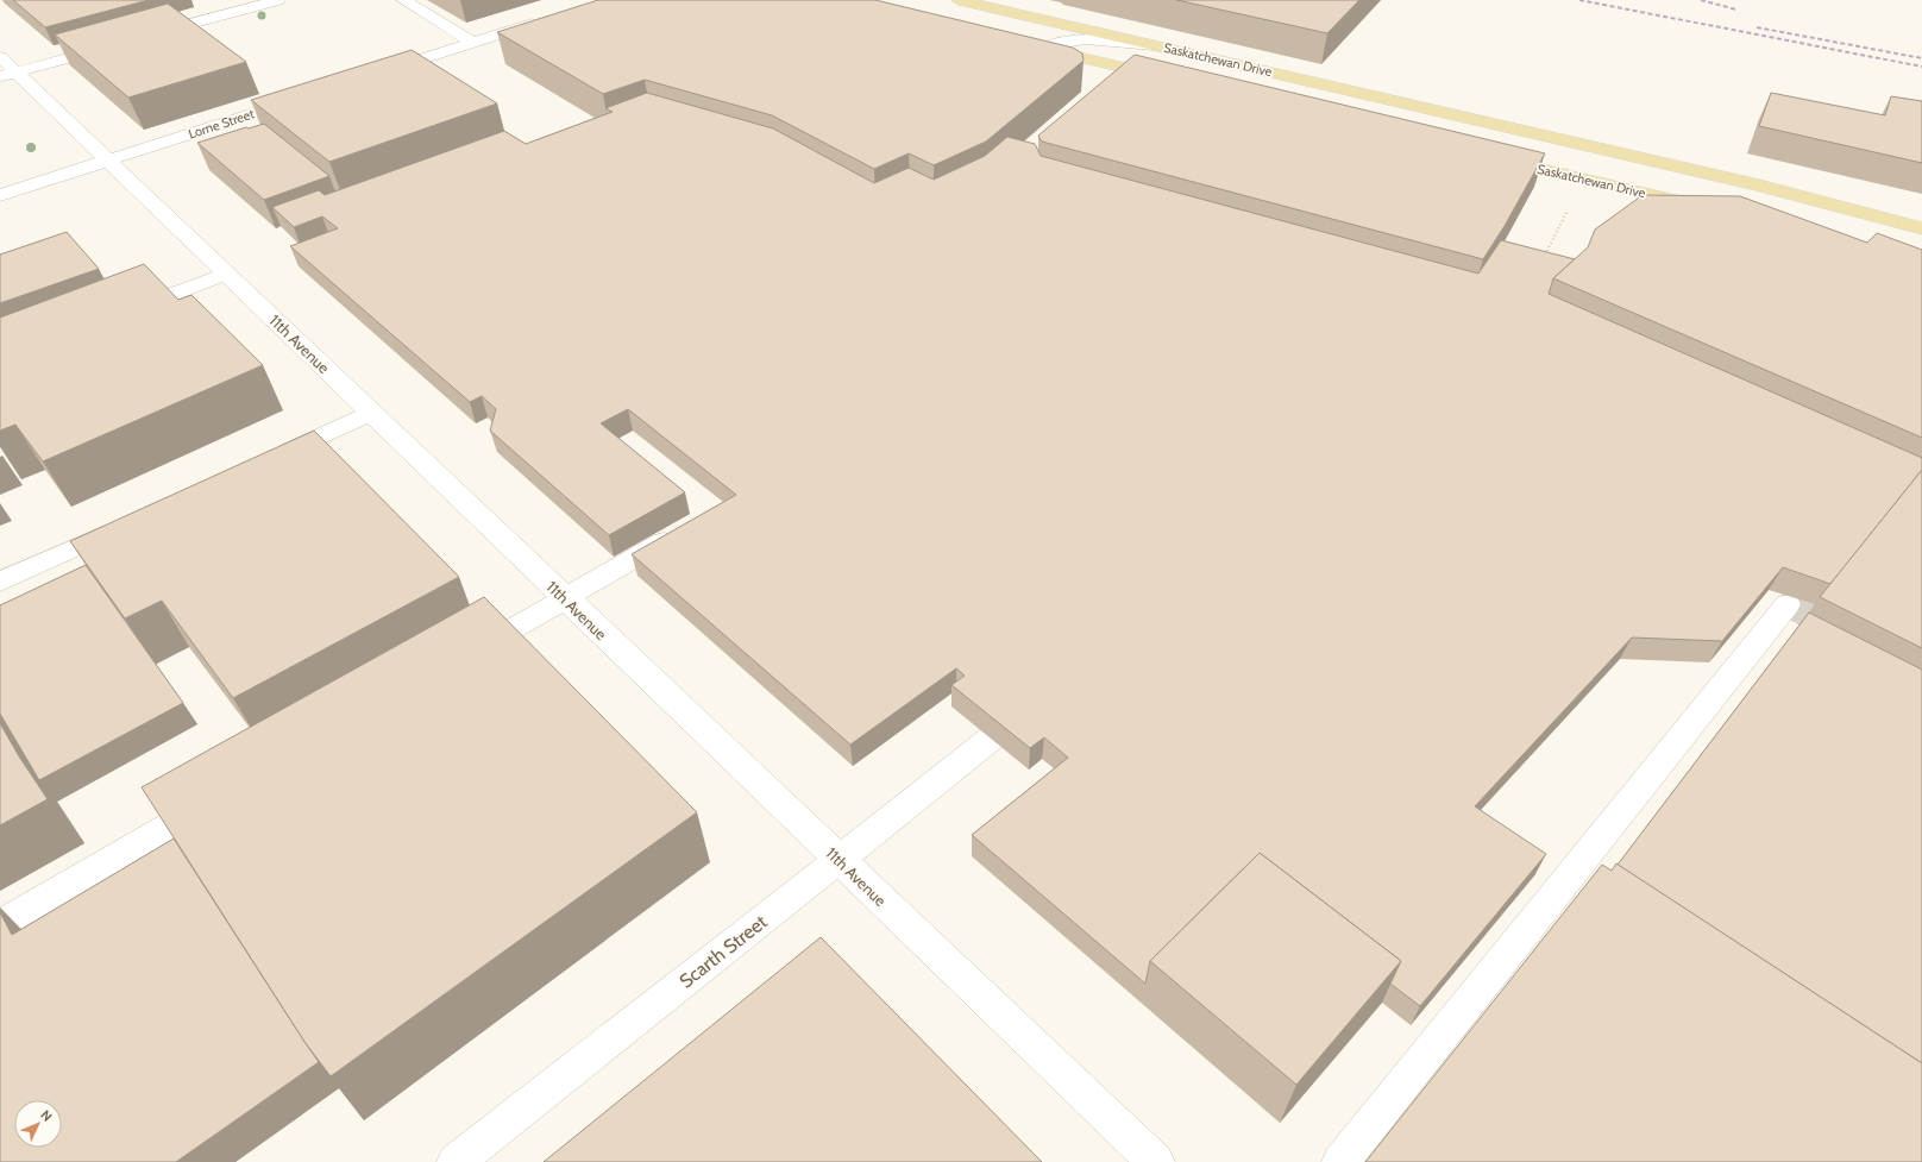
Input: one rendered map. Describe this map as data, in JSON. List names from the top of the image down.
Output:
{
  "streets": {
    "main road": ["Saskatchewan Drive"],
    "street": ["Lorne Street", "11th Avenue", "Scarth Street"]
  },
  "crossings": [
    ["Lorne Street", "11th Avenue"],
    ["11th Avenue", "Scarth Street"]
  ],
  "north": "top right"
}
